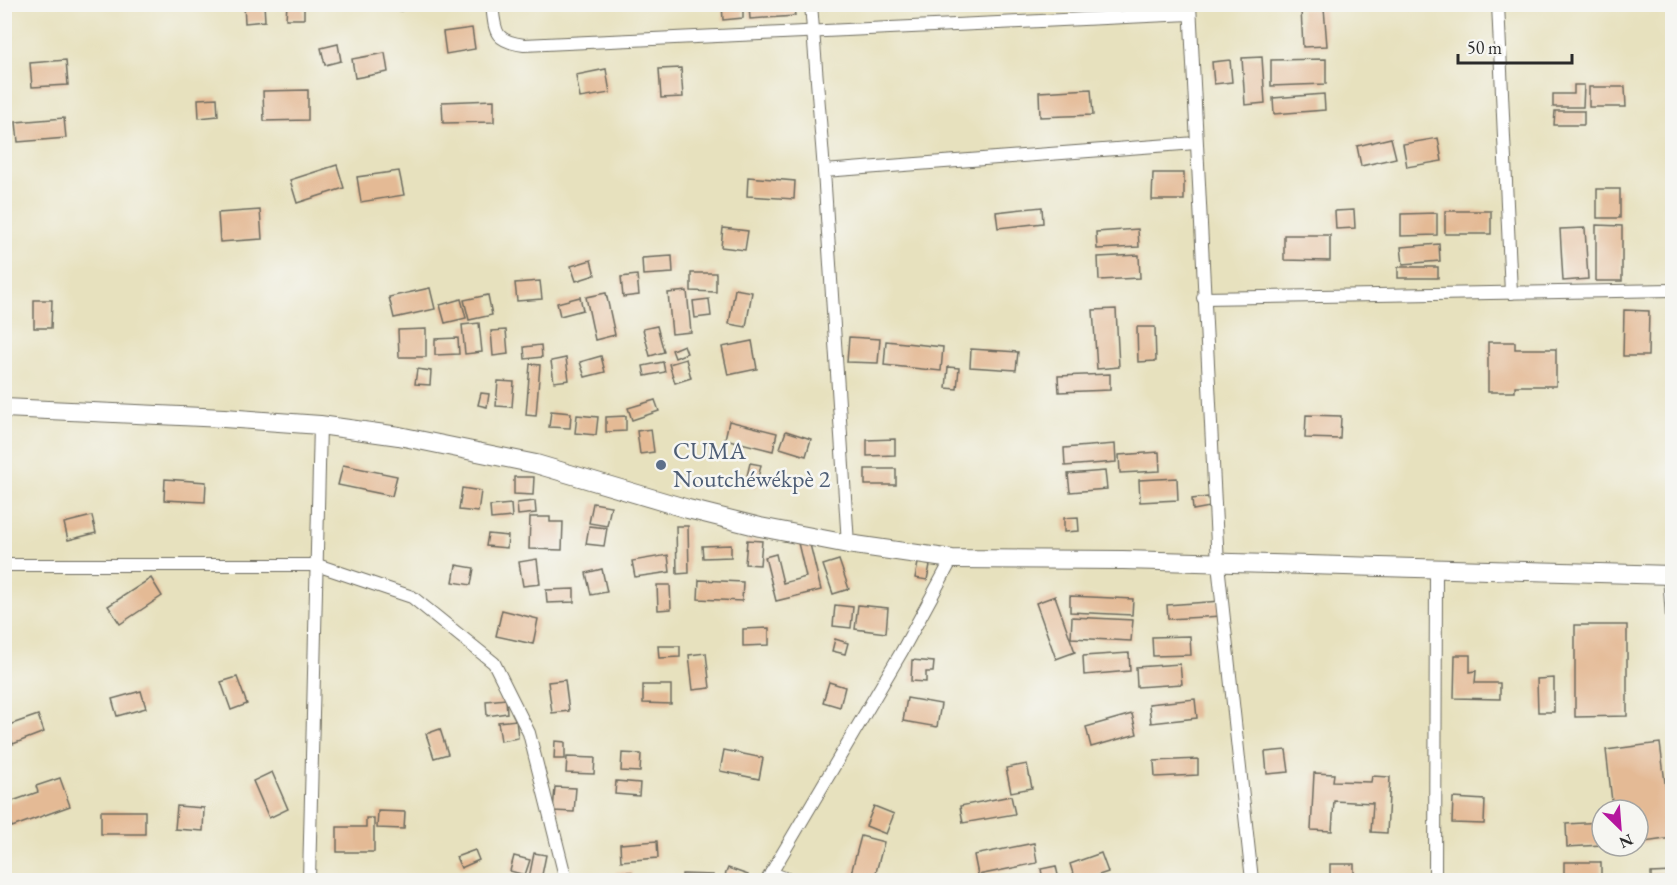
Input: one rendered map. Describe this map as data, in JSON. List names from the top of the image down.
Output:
{
  "places": ["CUMA Noutchéwékpè 2"],
  "scale_bar": "50 m",
  "north": "bottom right"
}
